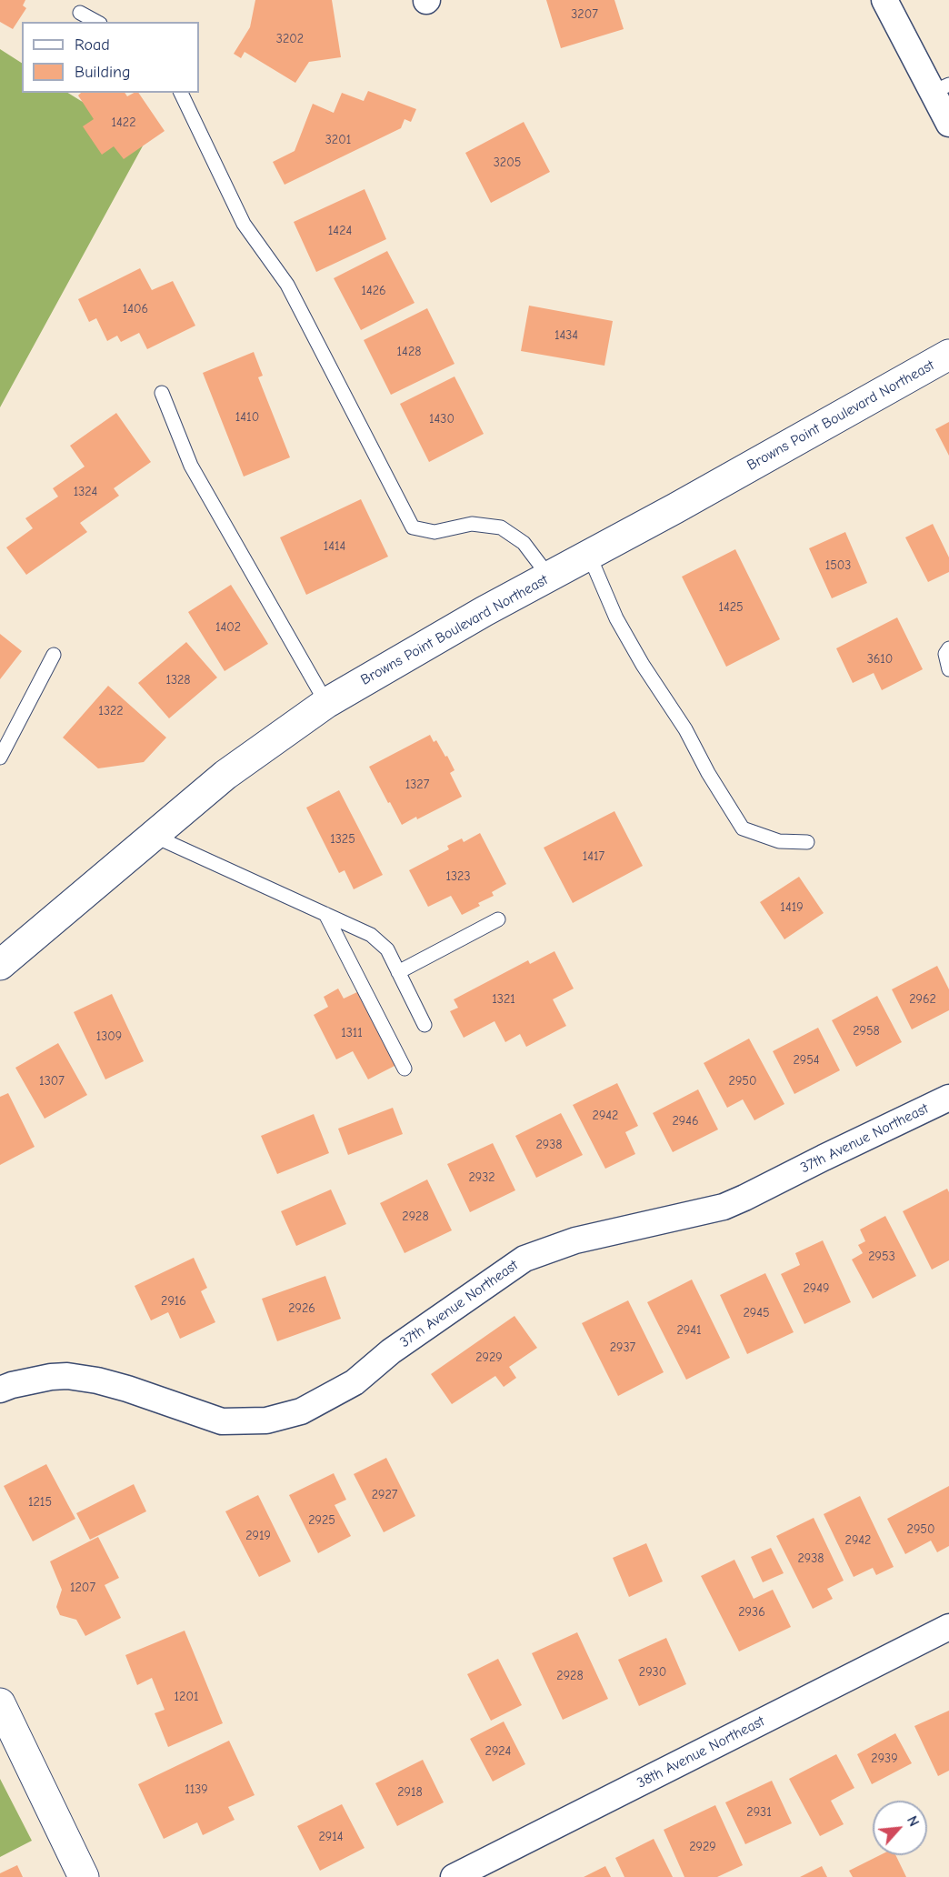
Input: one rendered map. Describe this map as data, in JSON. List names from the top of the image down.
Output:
{
  "streets": {
    "street": ["Browns Point Boulevard Northeast", "37th Avenue Northeast", "38th Avenue Northeast"]
  },
  "house_numbers": [
    "3207",
    "3202",
    "1422",
    "3201",
    "3205",
    "1424",
    "1426",
    "1406",
    "1434",
    "1428",
    "1410",
    "1430",
    "1324",
    "1414",
    "1503",
    "1425",
    "1402",
    "3610",
    "1328",
    "1322",
    "1327",
    "1325",
    "1417",
    "1323",
    "1419",
    "1321",
    "2962",
    "2958",
    "1311",
    "1309",
    "2954",
    "1307",
    "2950",
    "2942",
    "2946",
    "2938",
    "2932",
    "2928",
    "2953",
    "2949",
    "2916",
    "2926",
    "2945",
    "2941",
    "2937",
    "2929",
    "2927",
    "1215",
    "2925",
    "2950",
    "2919",
    "2942",
    "2938",
    "1207",
    "2936",
    "2930",
    "2928",
    "1201",
    "2924",
    "2939",
    "1139",
    "2918",
    "2931",
    "2914",
    "2929"
  ],
  "legend": ["Road", "Building"],
  "north": "top right"
}
